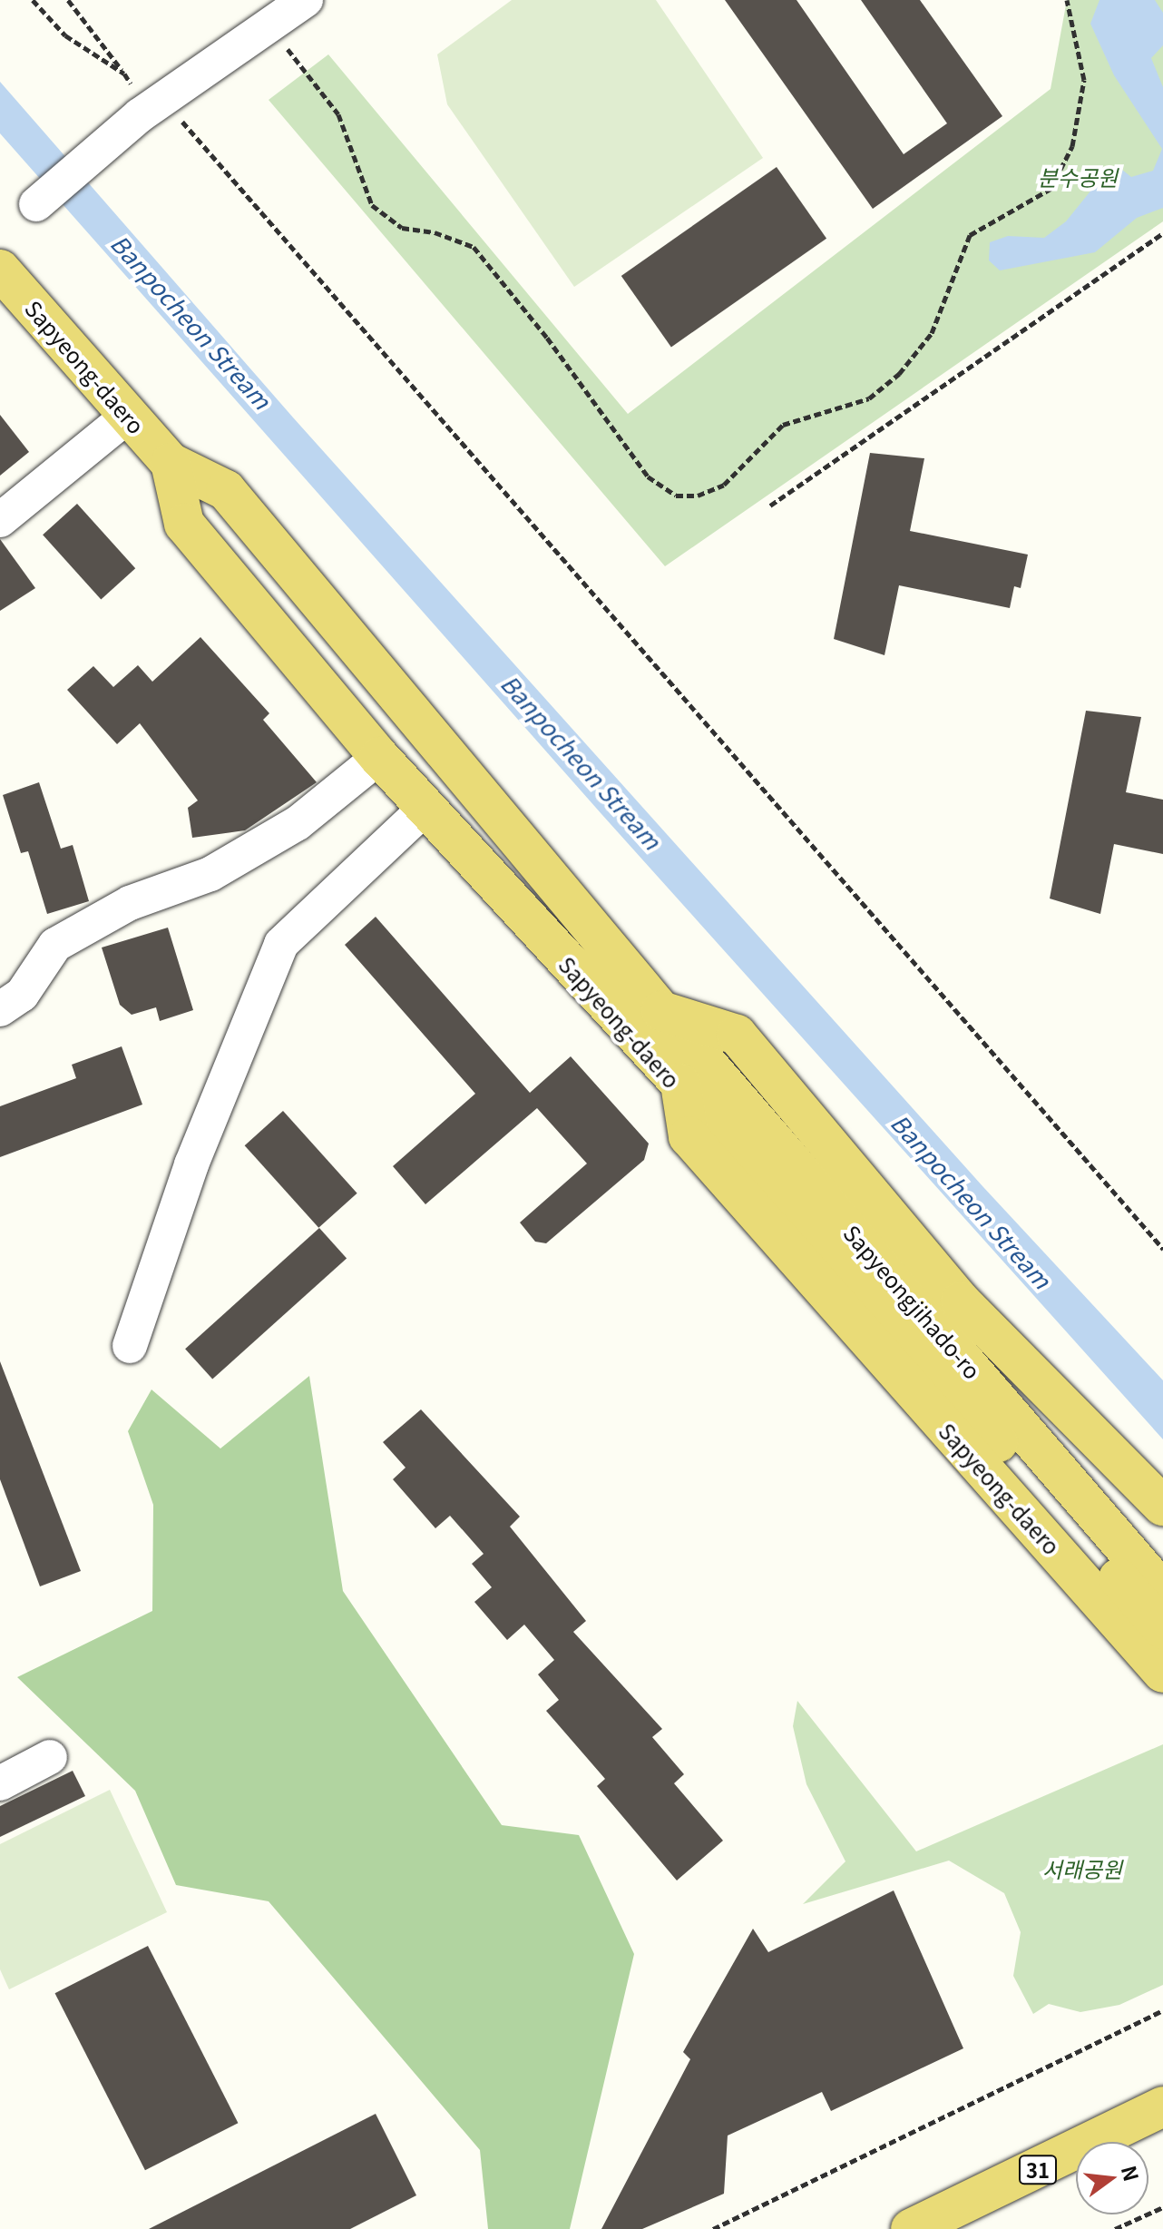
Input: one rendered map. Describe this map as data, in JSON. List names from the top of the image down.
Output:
{
  "streets": {
    "main road": ["Sapyeong-daero", "Sapyeongjihado-ro", "31"]
  },
  "crossings": [
    ["Sapyeong-daero", "Sapyeongjihado-ro"]
  ],
  "water": ["Banpocheon Stream"],
  "parks": ["분수공원", "서래공원"],
  "north": "right"
}
